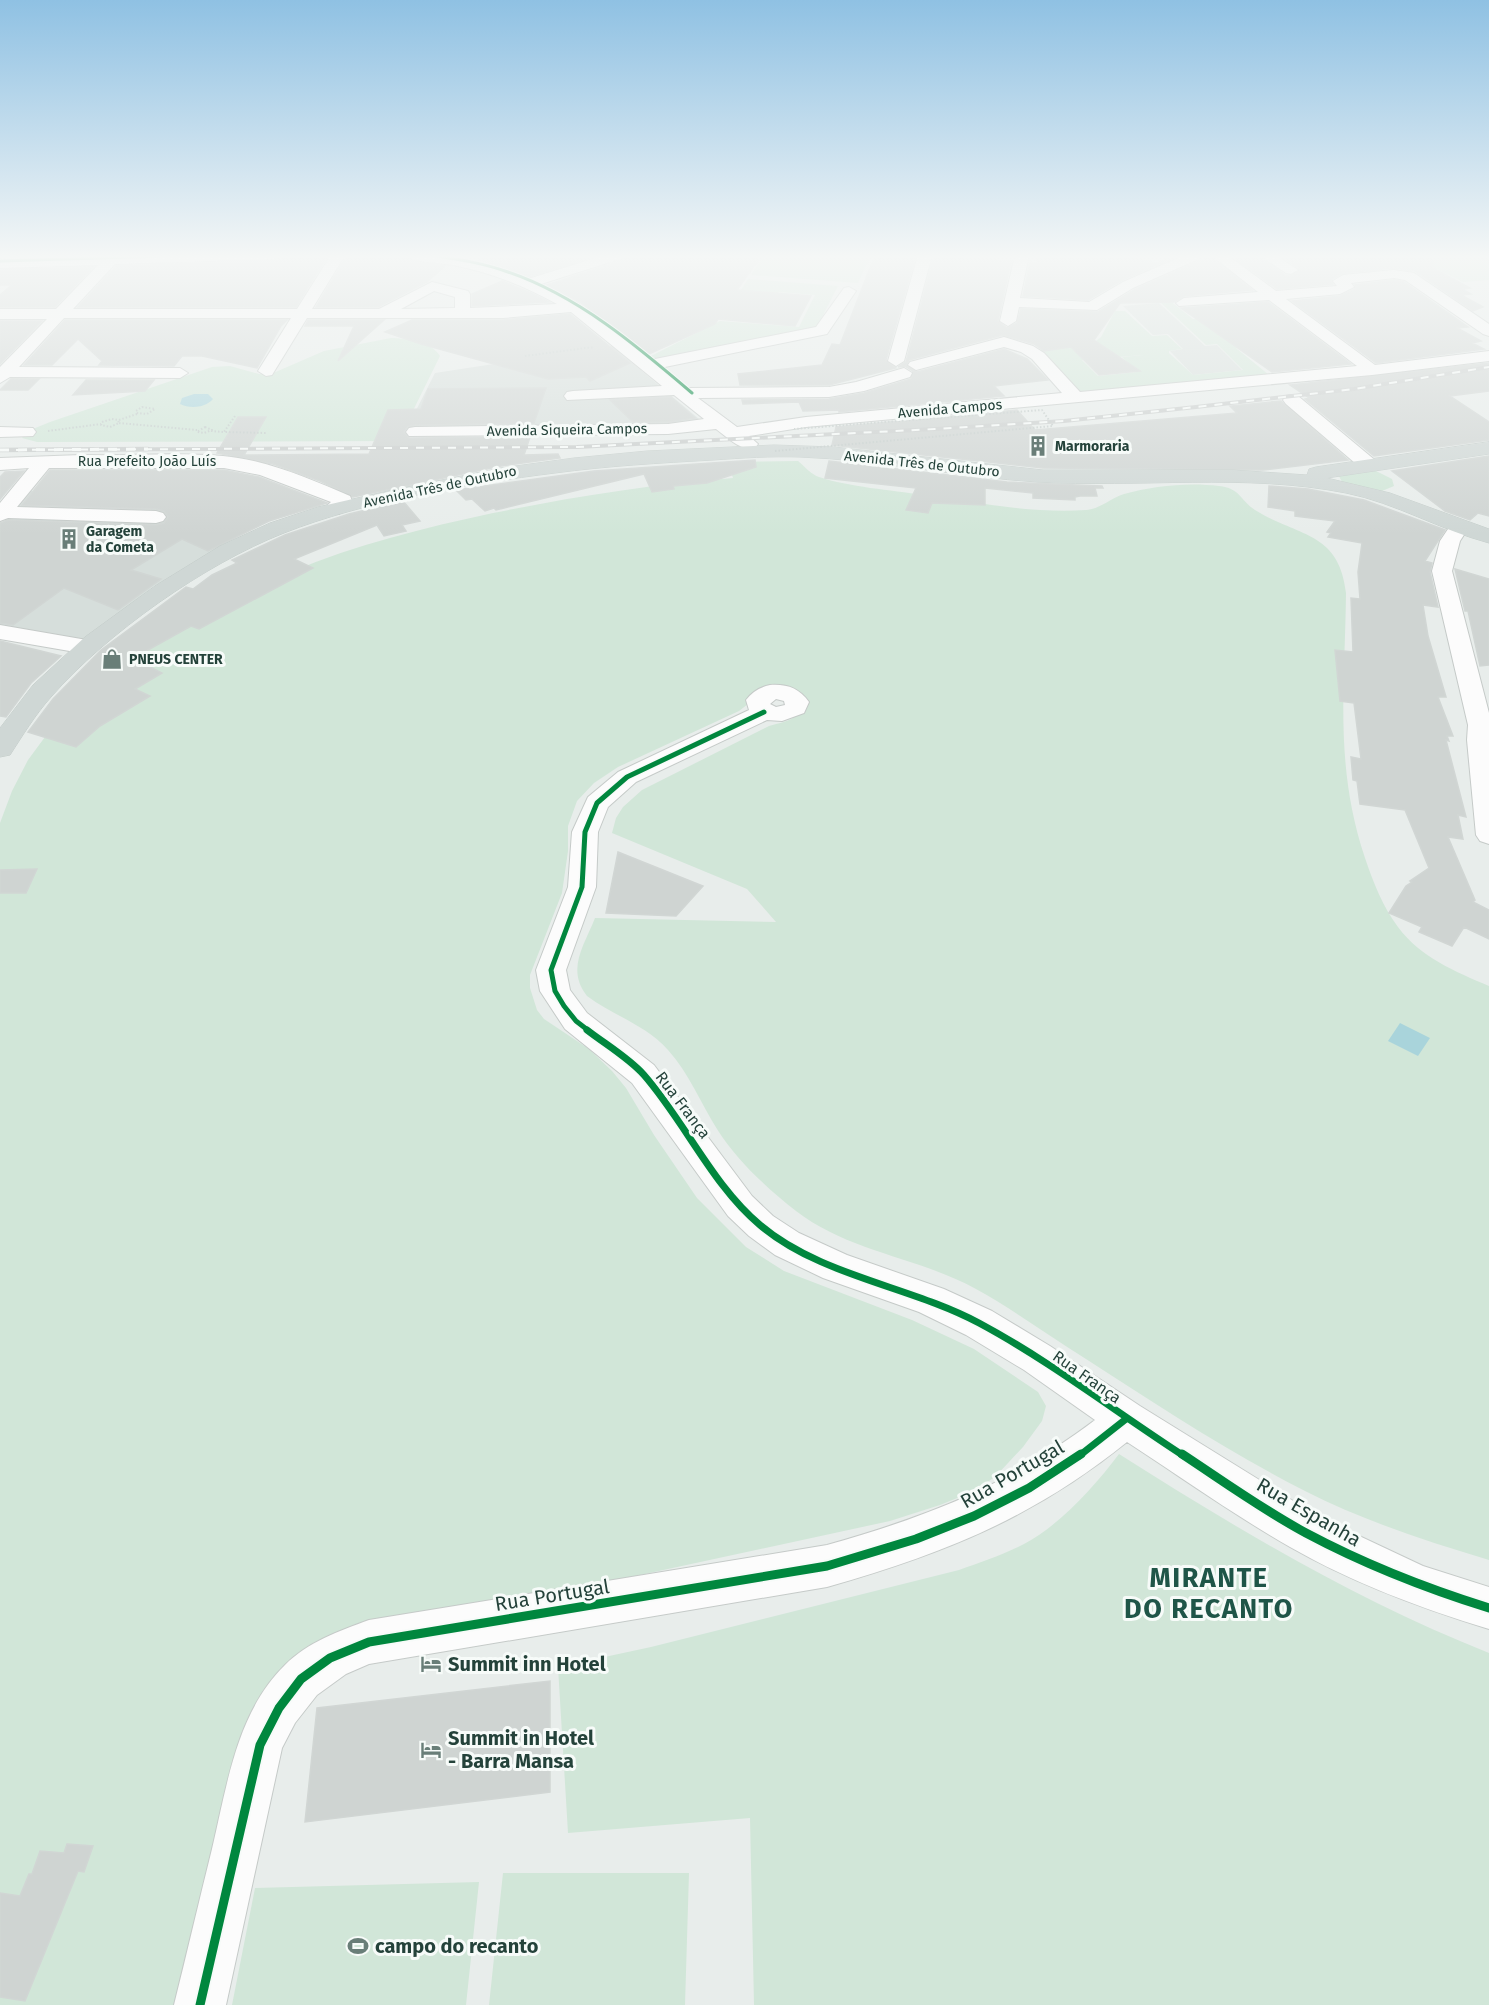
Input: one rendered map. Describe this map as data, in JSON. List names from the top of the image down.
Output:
{
  "streets": {
    "main road": ["Avenida Três de Outubro"],
    "street": [
      "Avenida Campos",
      "Avenida Siqueira Campos",
      "Rua Prefeito João Luís",
      "Rua França",
      "Rua Portugal",
      "Rua Espanha"
    ]
  },
  "crossings": [
    ["Avenida Campos", "Avenida Siqueira Campos"],
    ["Rua Prefeito João Luís", "Avenida Três de Outubro"],
    ["Rua França", "Rua Portugal"],
    ["Rua França", "Rua Espanha"],
    ["Rua Portugal", "Rua Espanha"]
  ],
  "districts": ["MIRANTE DO RECANTO"],
  "places": {
    "building": ["Marmoraria", "Garagem da Cometa"],
    "shop": ["PNEUS CENTER"],
    "hotel": ["Summit inn Hotel", "Summit in Hotel - Barra Mansa"],
    "sports": ["campo do recanto"]
  }
}
